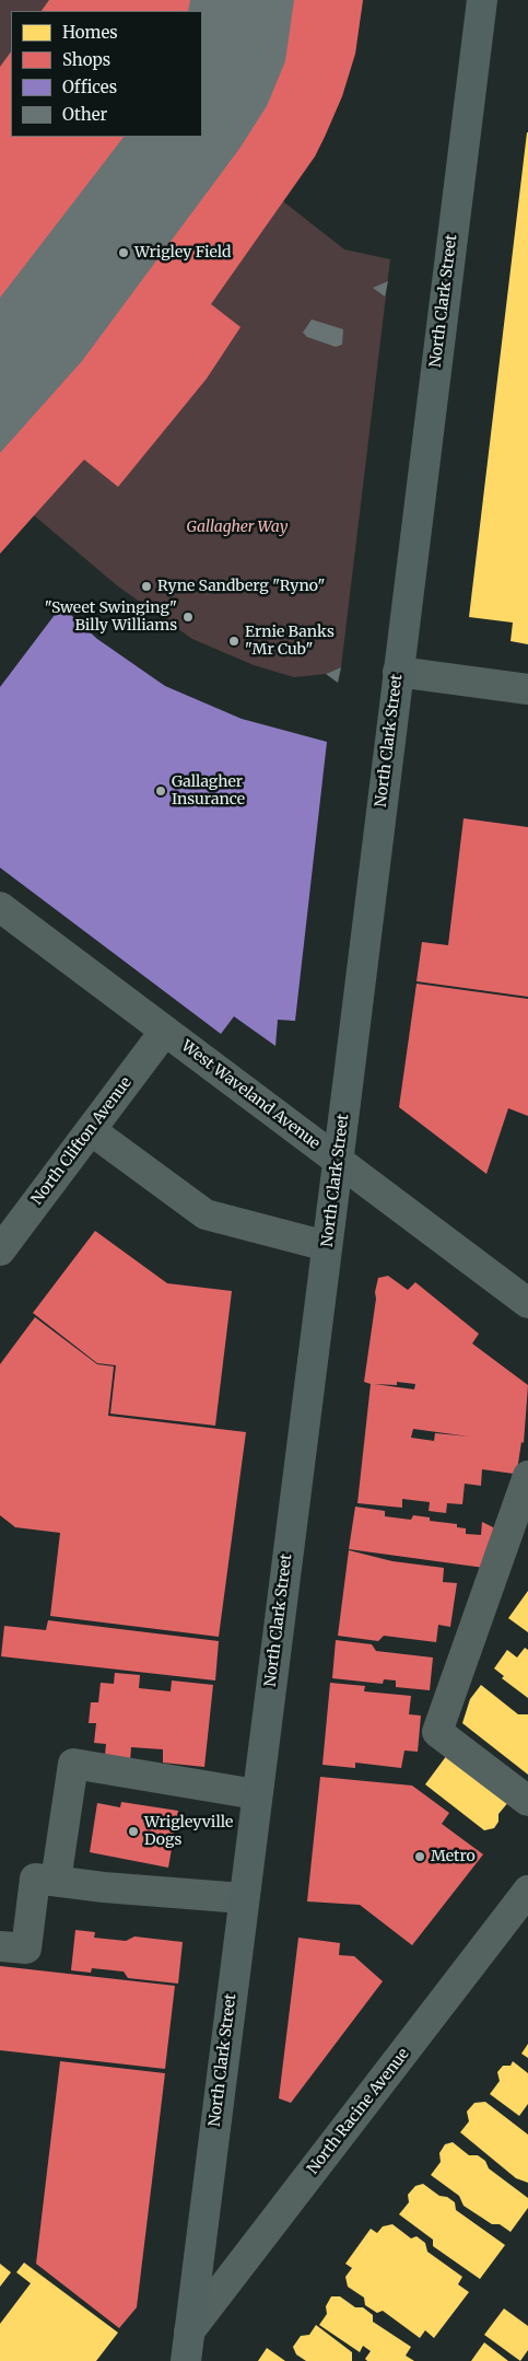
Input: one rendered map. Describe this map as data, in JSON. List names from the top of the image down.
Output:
{
  "streets": {
    "main road": ["North Clark Street"],
    "street": ["West Waveland Avenue", "North Clifton Avenue", "North Racine Avenue"]
  },
  "crossings": [
    ["North Clark Street", "West Waveland Avenue"],
    ["North Clark Street", "North Racine Avenue"],
    ["West Waveland Avenue", "North Clifton Avenue"]
  ],
  "parks": ["Gallagher Way"],
  "places": [
    "Wrigley Field",
    "Ryne Sandberg \"Ryno\"",
    "\"Sweet Swinging\" Billy Williams",
    "Ernie Banks \"Mr Cub\"",
    "Gallagher Insurance",
    "Wrigleyville Dogs",
    "Metro"
  ],
  "legend": [
    "Homes",
    "Shops",
    "Offices",
    "Other"
  ]
}
